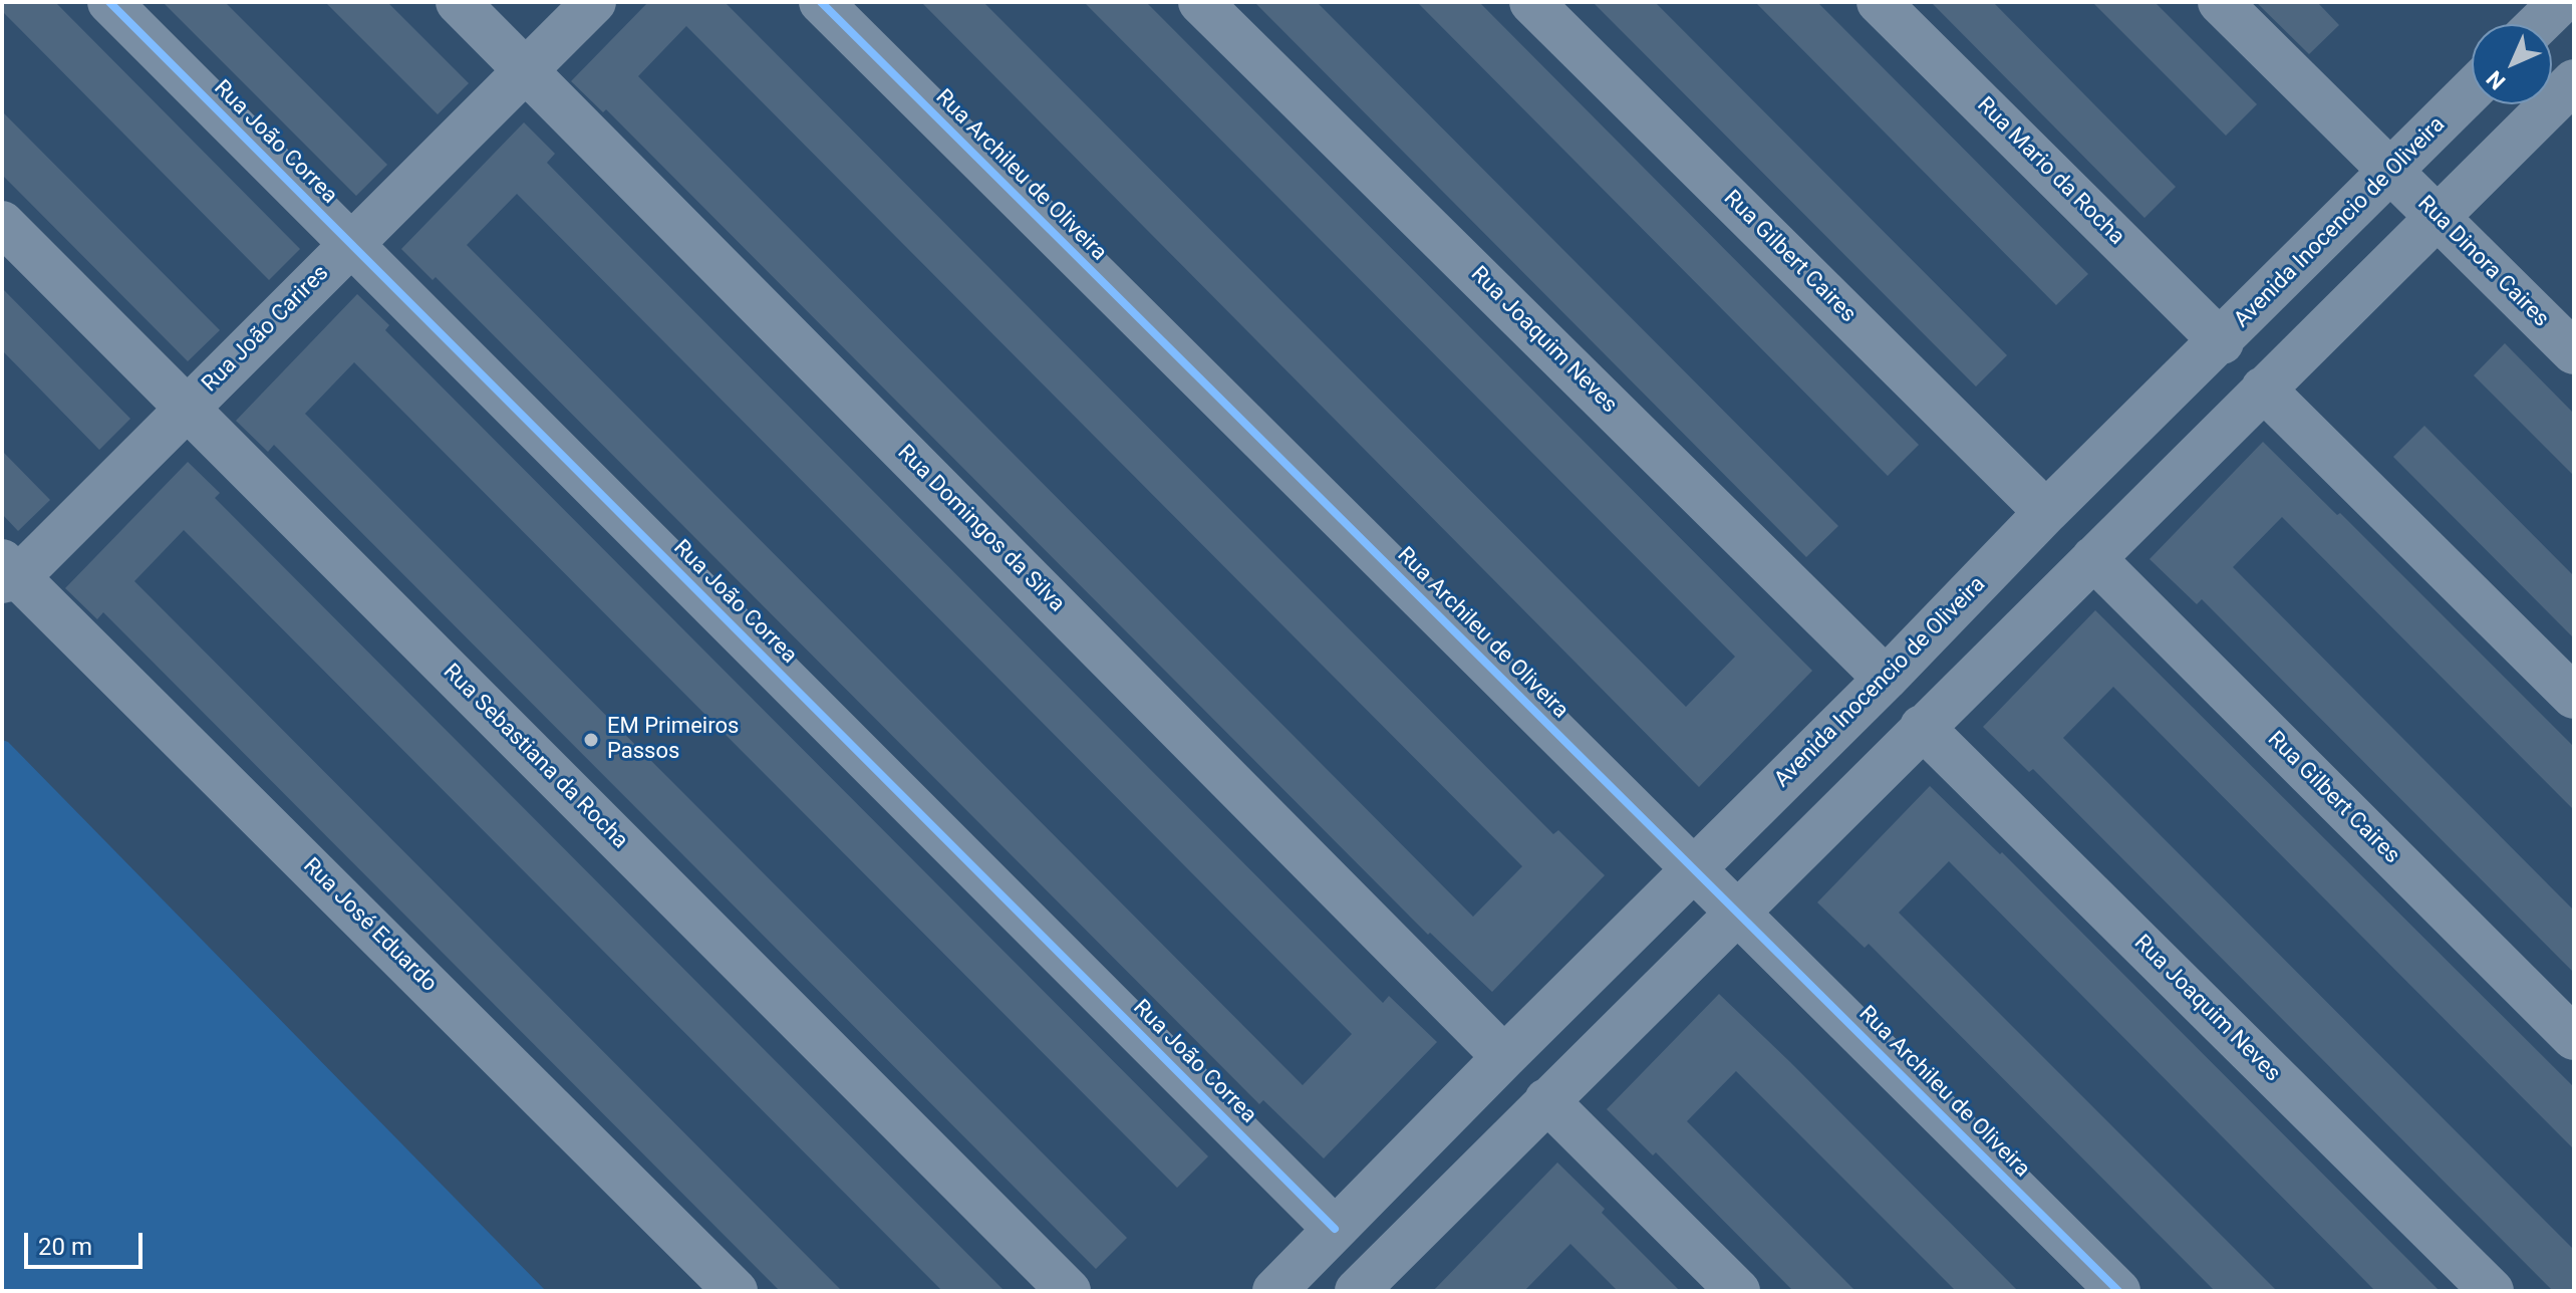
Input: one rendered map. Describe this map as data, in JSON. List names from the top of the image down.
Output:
{
  "streets": {
    "street": [
      "Rua João Correa",
      "Rua Mario da Rocha",
      "Rua Archileu de Oliveira",
      "Avenida Inocencio de Oliveira",
      "Rua Gilbert Caires",
      "Rua Dinora Caires",
      "Rua João Carires",
      "Rua Joaquim Neves",
      "Rua Domingos da Silva",
      "Rua Sebastiana da Rocha",
      "Rua José Eduardo"
    ]
  },
  "crossings": [
    ["Rua João Correa", "Avenida Inocencio de Oliveira"],
    ["Rua João Correa", "Rua João Carires"],
    ["Rua Mario da Rocha", "Avenida Inocencio de Oliveira"],
    ["Rua Archileu de Oliveira", "Avenida Inocencio de Oliveira"],
    ["Avenida Inocencio de Oliveira", "Rua Gilbert Caires"],
    ["Avenida Inocencio de Oliveira", "Rua Dinora Caires"],
    ["Avenida Inocencio de Oliveira", "Rua Joaquim Neves"],
    ["Avenida Inocencio de Oliveira", "Rua Domingos da Silva"],
    ["Rua João Carires", "Rua Domingos da Silva"],
    ["Rua João Carires", "Rua Sebastiana da Rocha"],
    ["Rua João Carires", "Rua José Eduardo"]
  ],
  "places": ["EM Primeiros Passos"],
  "scale_bar": "20 m",
  "north": "bottom left"
}
